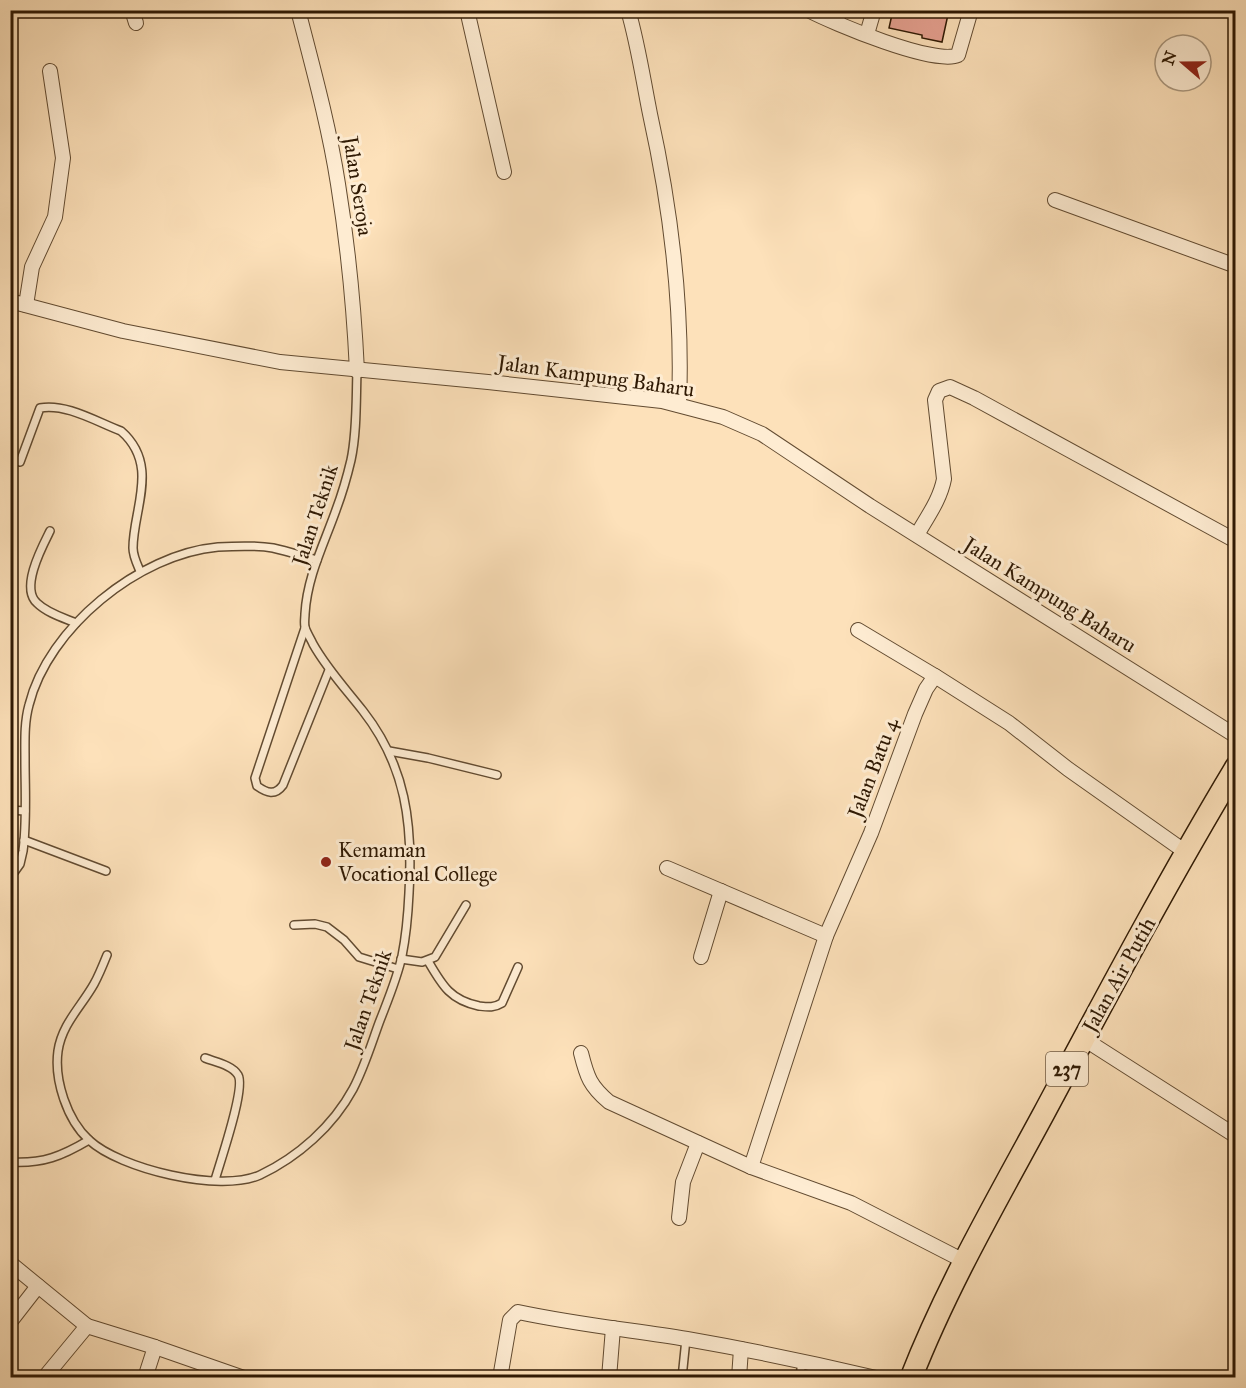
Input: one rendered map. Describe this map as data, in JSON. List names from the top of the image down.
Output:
{
  "streets": {
    "main road": ["Jalan Air Putih", "237"],
    "street": ["Jalan Seroja", "Jalan Kampung Baharu", "Jalan Batu 4"],
    "lane": ["Jalan Teknik"]
  },
  "crossings": [
    ["Jalan Seroja", "Jalan Kampung Baharu"],
    ["Jalan Seroja", "Jalan Teknik"],
    ["Jalan Kampung Baharu", "Jalan Teknik"]
  ],
  "places": ["Kemaman Vocational College"],
  "north": "left"
}
